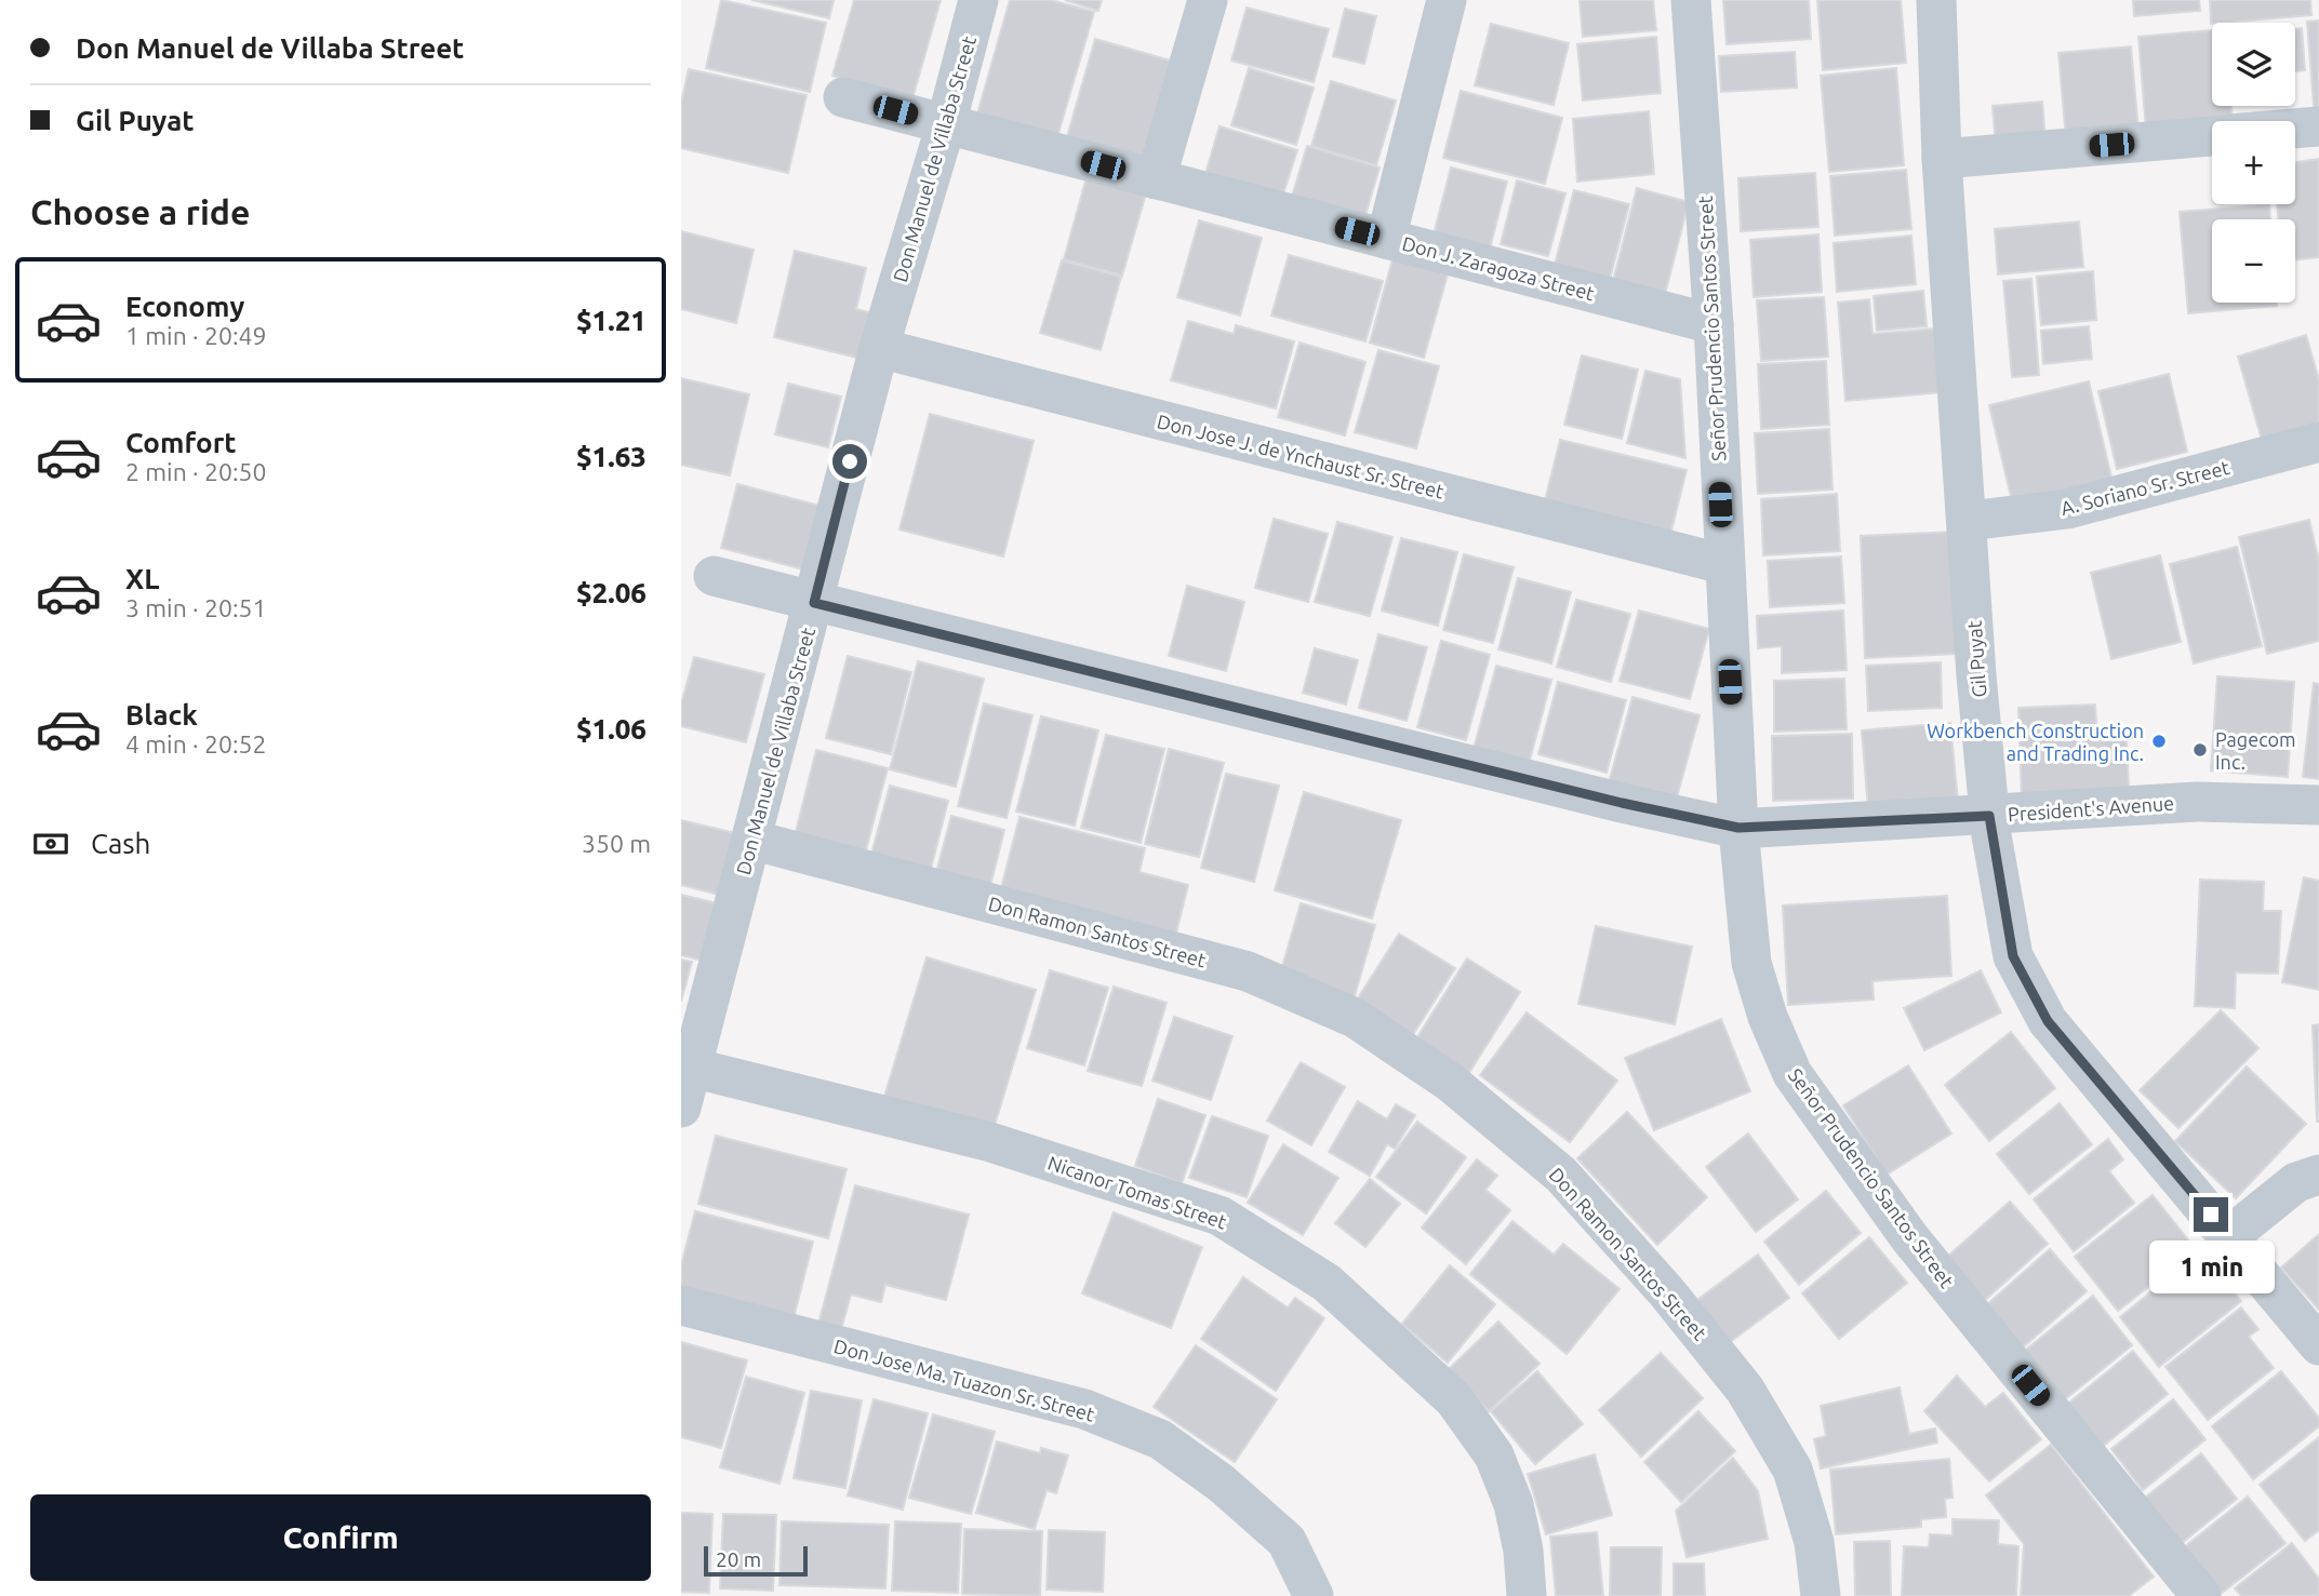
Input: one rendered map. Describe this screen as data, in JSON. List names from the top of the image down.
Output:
{
  "streets": {
    "street": [
      "Don Manuel de Villaba Street",
      "Don J. Zaragoza Street",
      "Señor Prudencio Santos Street",
      "Don Jose J. de Ynchaust Sr. Street",
      "A. Soriano Sr. Street",
      "Gil Puyat",
      "President's Avenue",
      "Don Ramon Santos Street",
      "Nicanor Tomas Street",
      "Don Jose Ma. Tuazon Sr. Street"
    ]
  },
  "crossings": [
    ["Don Manuel de Villaba Street", "Don J. Zaragoza Street"],
    ["Don Manuel de Villaba Street", "Don Jose J. de Ynchaust Sr. Street"],
    ["Don Manuel de Villaba Street", "President's Avenue"],
    ["Don Manuel de Villaba Street", "Don Ramon Santos Street"],
    ["Don Manuel de Villaba Street", "Nicanor Tomas Street"],
    ["Don J. Zaragoza Street", "Señor Prudencio Santos Street"],
    ["Señor Prudencio Santos Street", "Don Jose J. de Ynchaust Sr. Street"],
    ["Señor Prudencio Santos Street", "President's Avenue"],
    ["A. Soriano Sr. Street", "Gil Puyat"],
    ["Gil Puyat", "President's Avenue"]
  ],
  "places": ["Workbench Construction and Trading Inc.", "Pagecom Inc."],
  "scale_bar": "20 m",
  "page": {
    "banner": ["Don Manuel de Villaba Street", "Gil Puyat"],
    "map_buttons": ["+", "−"],
    "heading": "Choose a ride",
    "list": [
      {
        "name": "Economy",
        "note": "1 min · 20:49",
        "value": "$1.21"
      },
      {
        "name": "Comfort",
        "note": "2 min · 20:50",
        "value": "$1.63"
      },
      {
        "name": "XL",
        "note": "3 min · 20:51",
        "value": "$2.06"
      },
      {
        "name": "Black",
        "note": "4 min · 20:52",
        "value": "$1.06"
      }
    ],
    "pay": ["Cash", "350 m"],
    "bubble": "1 min",
    "buttons": "Confirm",
    "scale": "20 m"
  }
}
